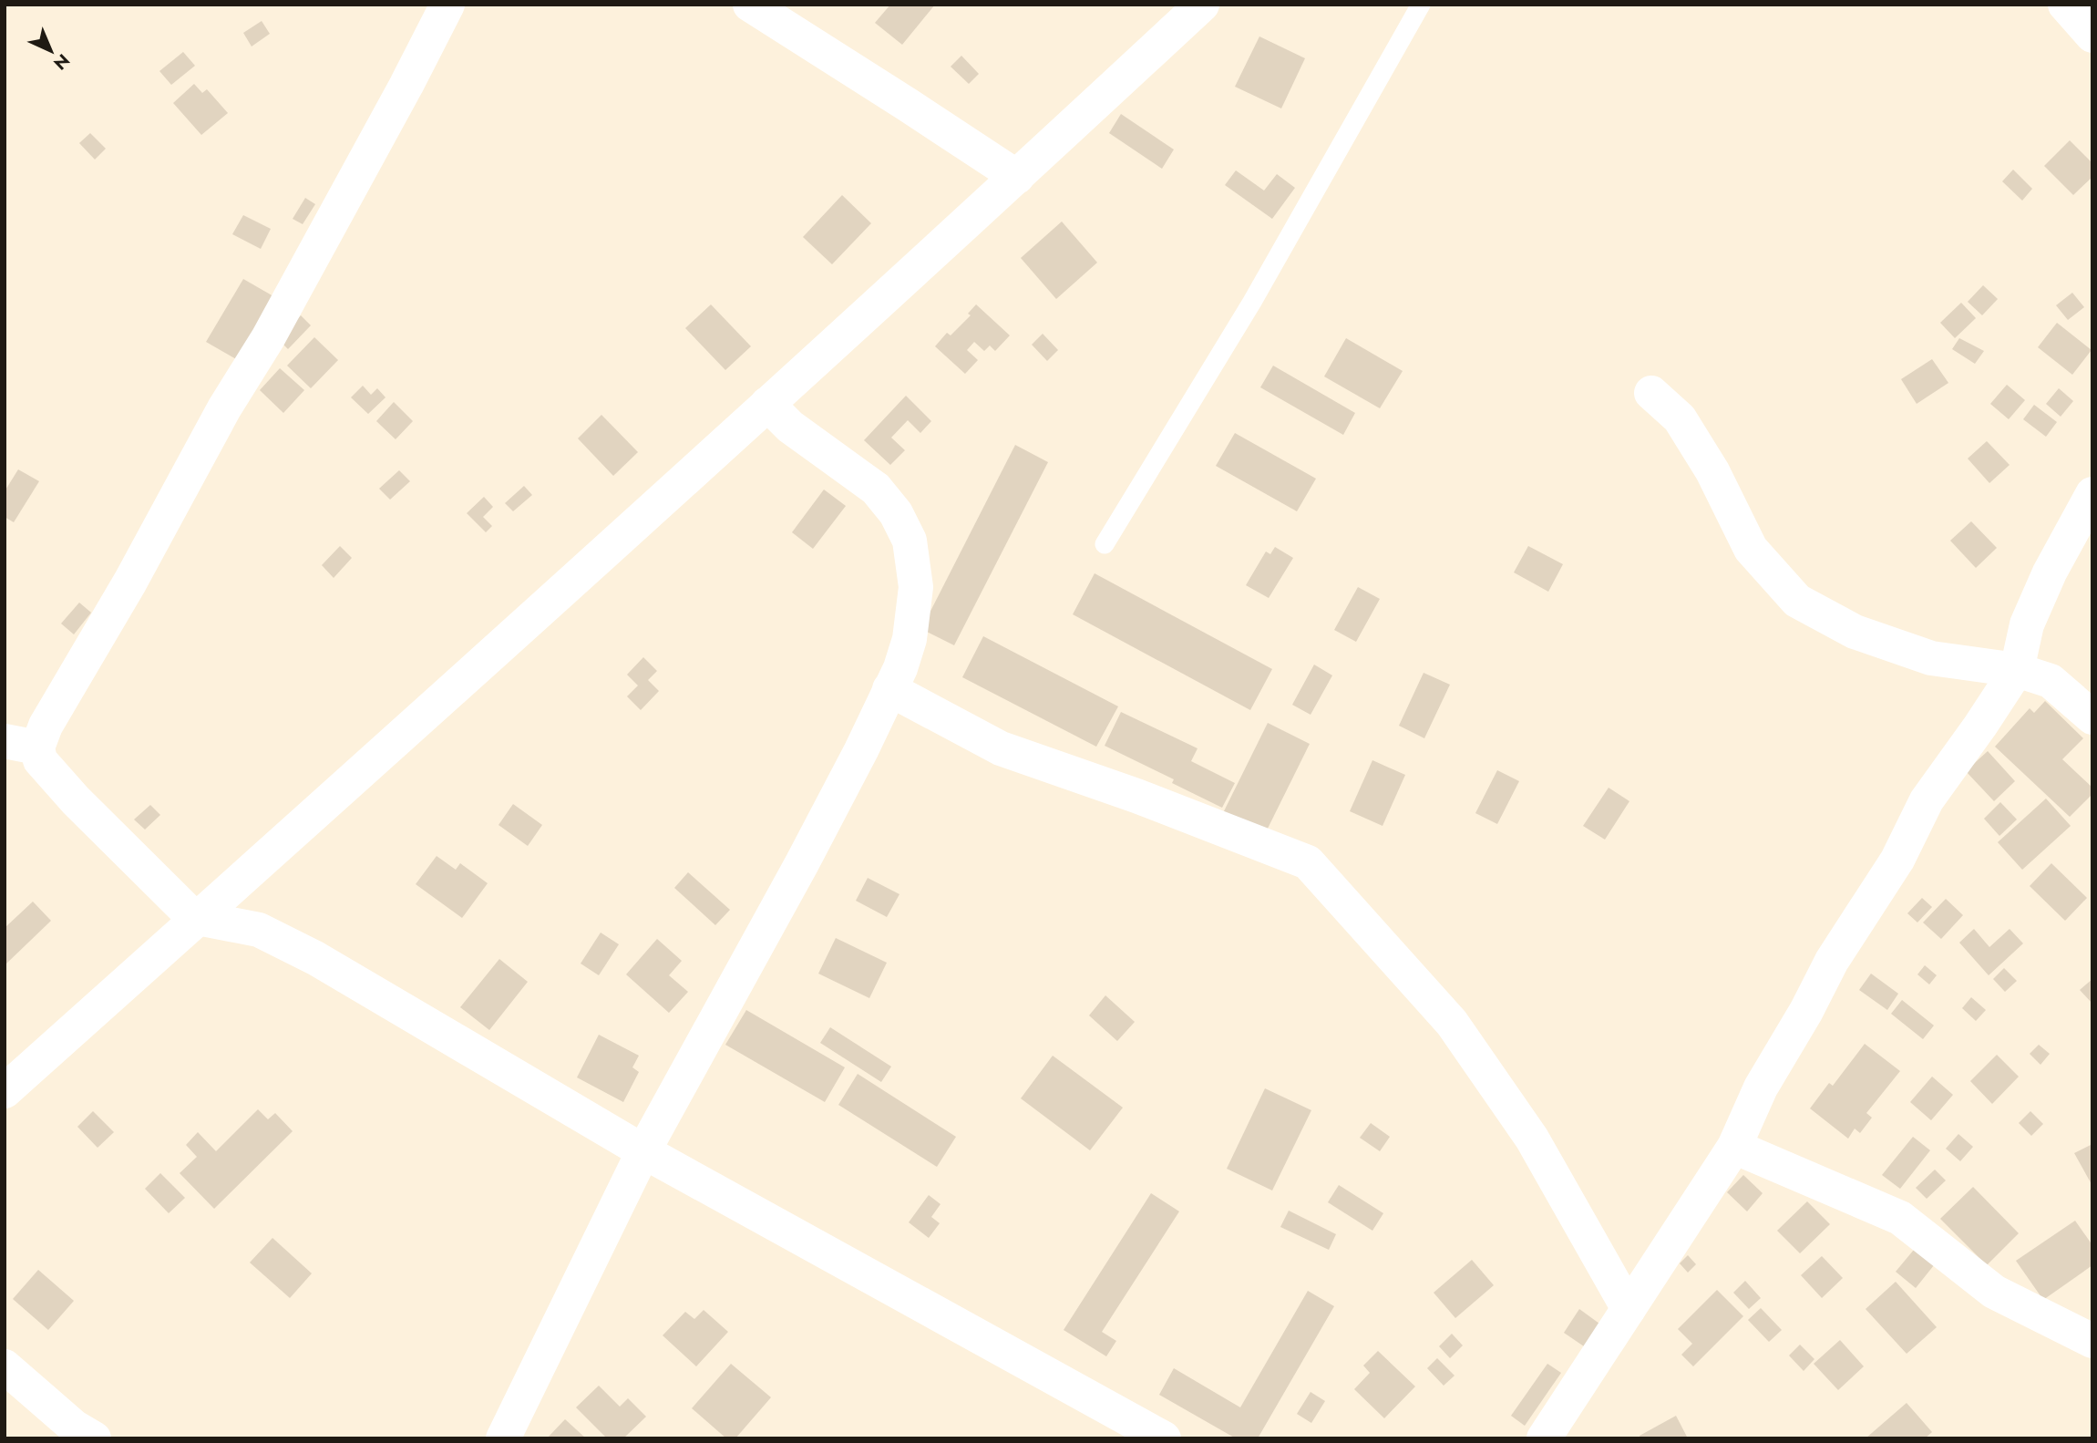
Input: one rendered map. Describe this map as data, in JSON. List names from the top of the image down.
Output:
{
  "north": "bottom right"
}
